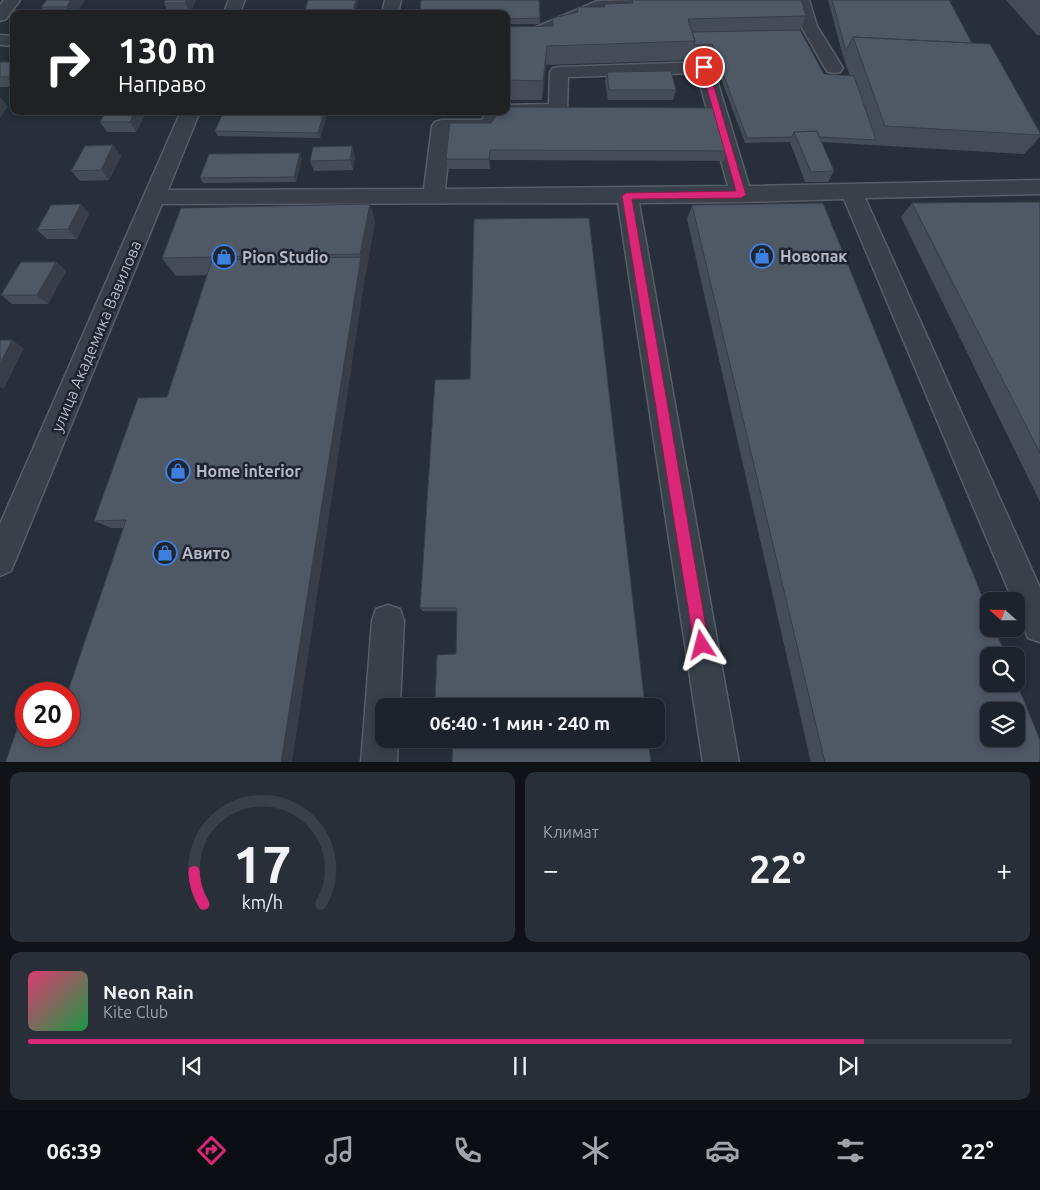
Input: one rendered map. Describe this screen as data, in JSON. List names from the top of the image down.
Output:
{
  "streets": {
    "street": ["улица Академика Вавилова"]
  },
  "places": {
    "shop": [
      "Новопак",
      "Pion Studio",
      "Home interior",
      "Авито"
    ]
  },
  "north": "left",
  "page": {
    "turn": ["130 m", "Направо"],
    "limit": "20",
    "trip": "06:40 · 1 мин · 240 m",
    "tile": "Климат",
    "heat": ["−", "22°", "+"],
    "song": ["Neon Rain", "Kite Club"],
    "tabs": ["06:39", "22°"],
    "gauge": ["17", "km/h"]
  }
}
